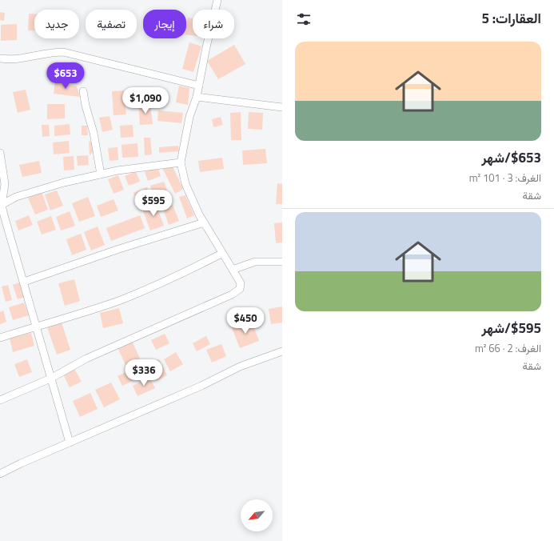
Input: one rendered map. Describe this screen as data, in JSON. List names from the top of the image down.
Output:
{
  "north": "bottom left",
  "page": {
    "heading": "العقارات: 5",
    "chip": [
      "شراء",
      "إيجار",
      "تصفية",
      "جديد"
    ],
    "list": [
      {
        "name": "$653/شهر",
        "note": "الغرف: 3 · 101 m² · شقة"
      },
      {
        "name": "$595/شهر",
        "note": "الغرف: 2 · 66 m² · شقة"
      }
    ],
    "price": [
      "$653",
      "$1,090",
      "$595",
      "$450",
      "$336"
    ]
  }
}
